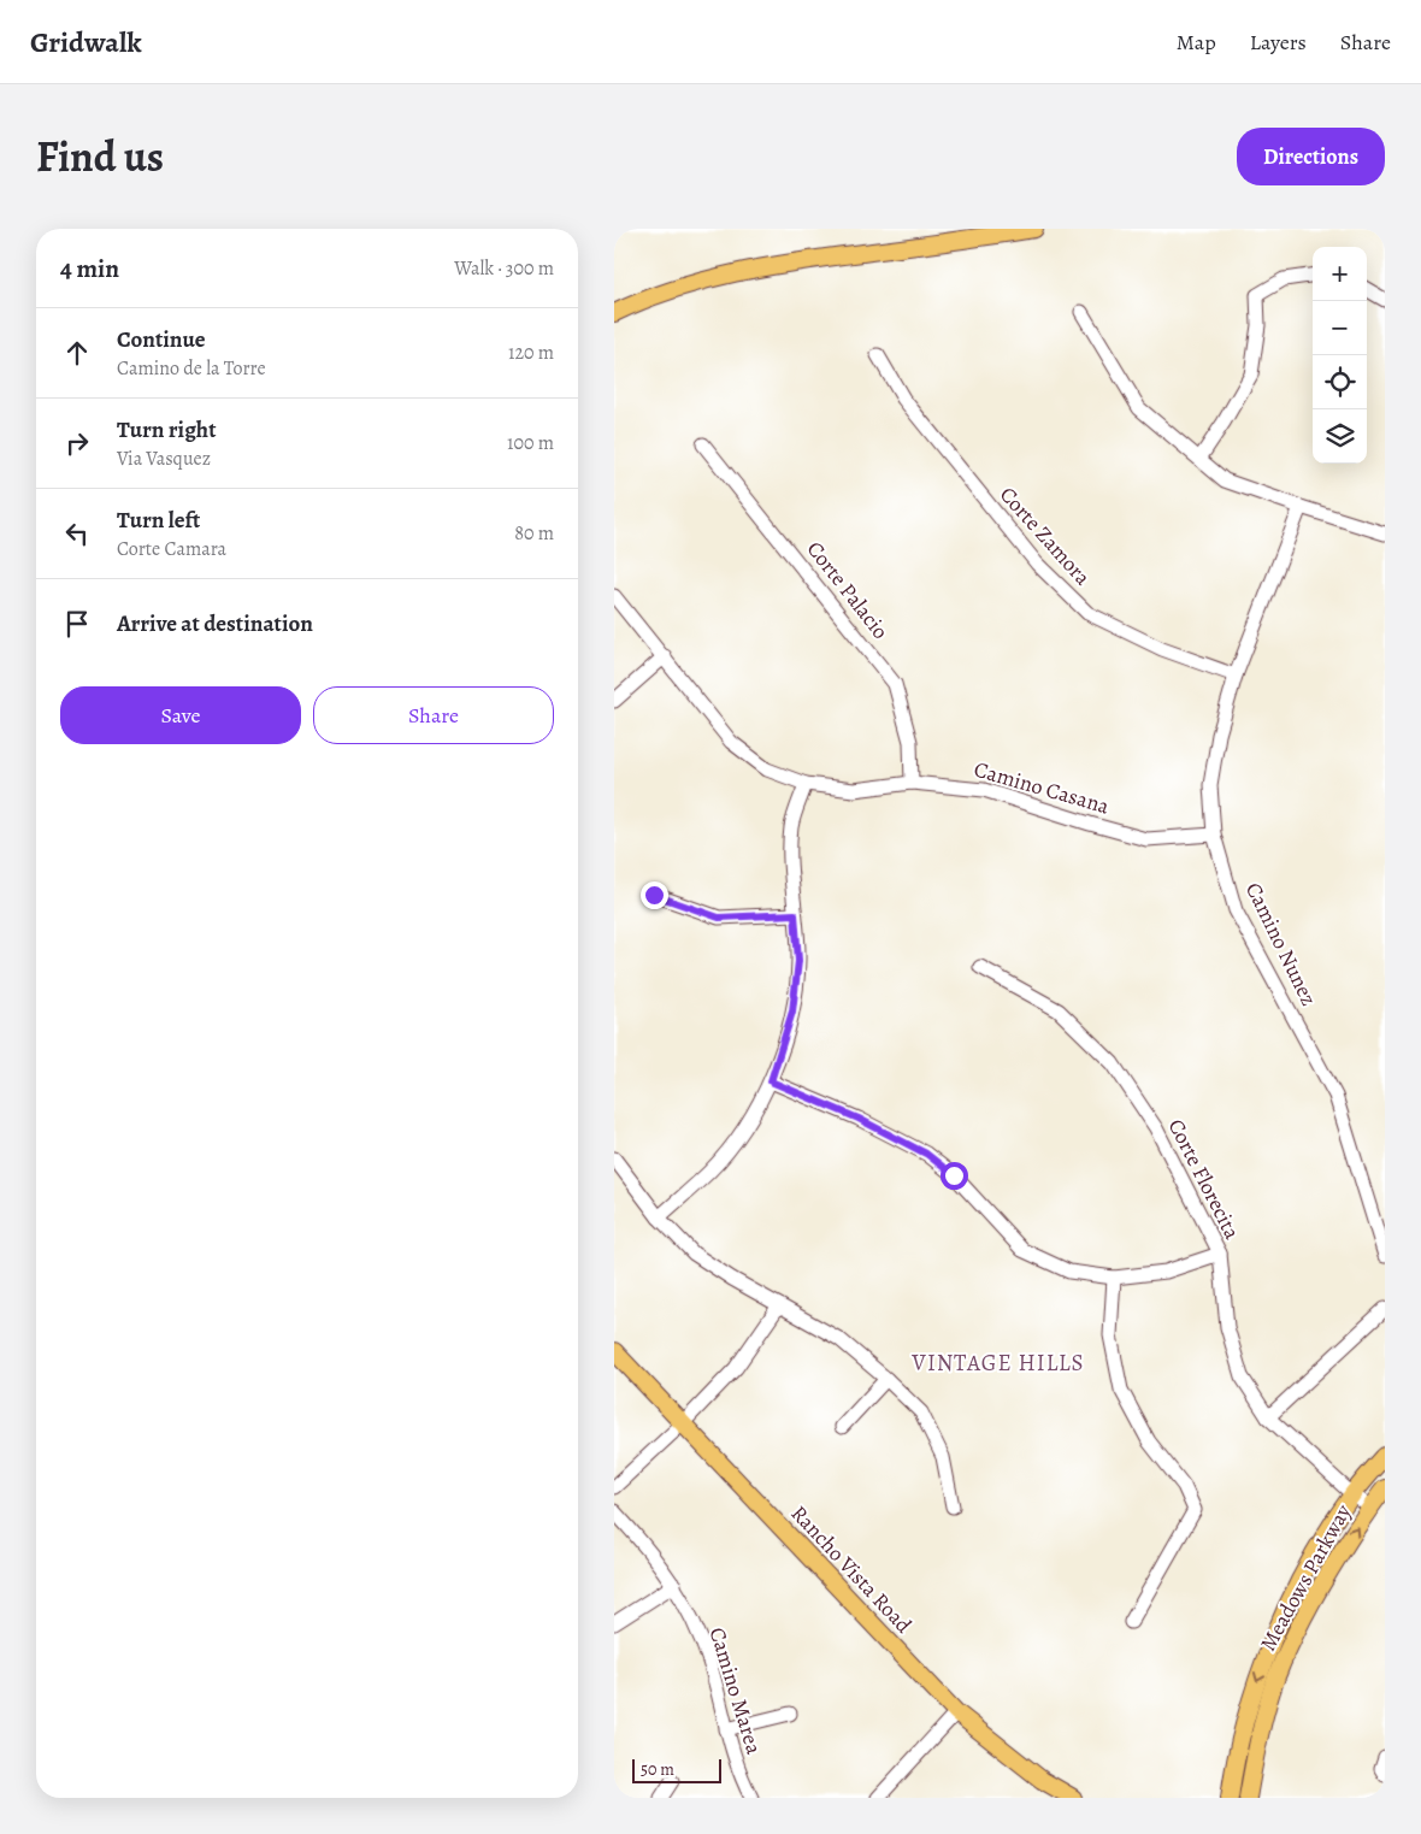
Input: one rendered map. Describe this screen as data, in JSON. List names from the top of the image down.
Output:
{
  "streets": {
    "main road": ["Rancho Vista Road", "Meadows Parkway"],
    "street": [
      "Corte Zamora",
      "Corte Palacio",
      "Camino Casana",
      "Camino Nunez",
      "Corte Florecita",
      "Camino Marea"
    ]
  },
  "crossings": [
    ["Corte Zamora", "Camino Nunez"],
    ["Corte Palacio", "Camino Casana"],
    ["Camino Casana", "Camino Nunez"],
    ["Corte Florecita", "Meadows Parkway"]
  ],
  "districts": ["VINTAGE HILLS"],
  "scale_bar": "50 m",
  "page": {
    "header": "Gridwalk",
    "nav": ["Map", "Layers", "Share"],
    "title": "Find us",
    "buttons": [
      "Directions",
      ["Save", "Share"]
    ],
    "heading": ["4 min", "Walk · 300 m"],
    "map_buttons": ["+", "−"],
    "list": [
      ["Continue", "Camino de la Torre", "120 m"],
      ["Turn right", "Via Vasquez", "100 m"],
      ["Turn left", "Corte Camara", "80 m"],
      "Arrive at destination"
    ],
    "scale": "50 m"
  }
}
